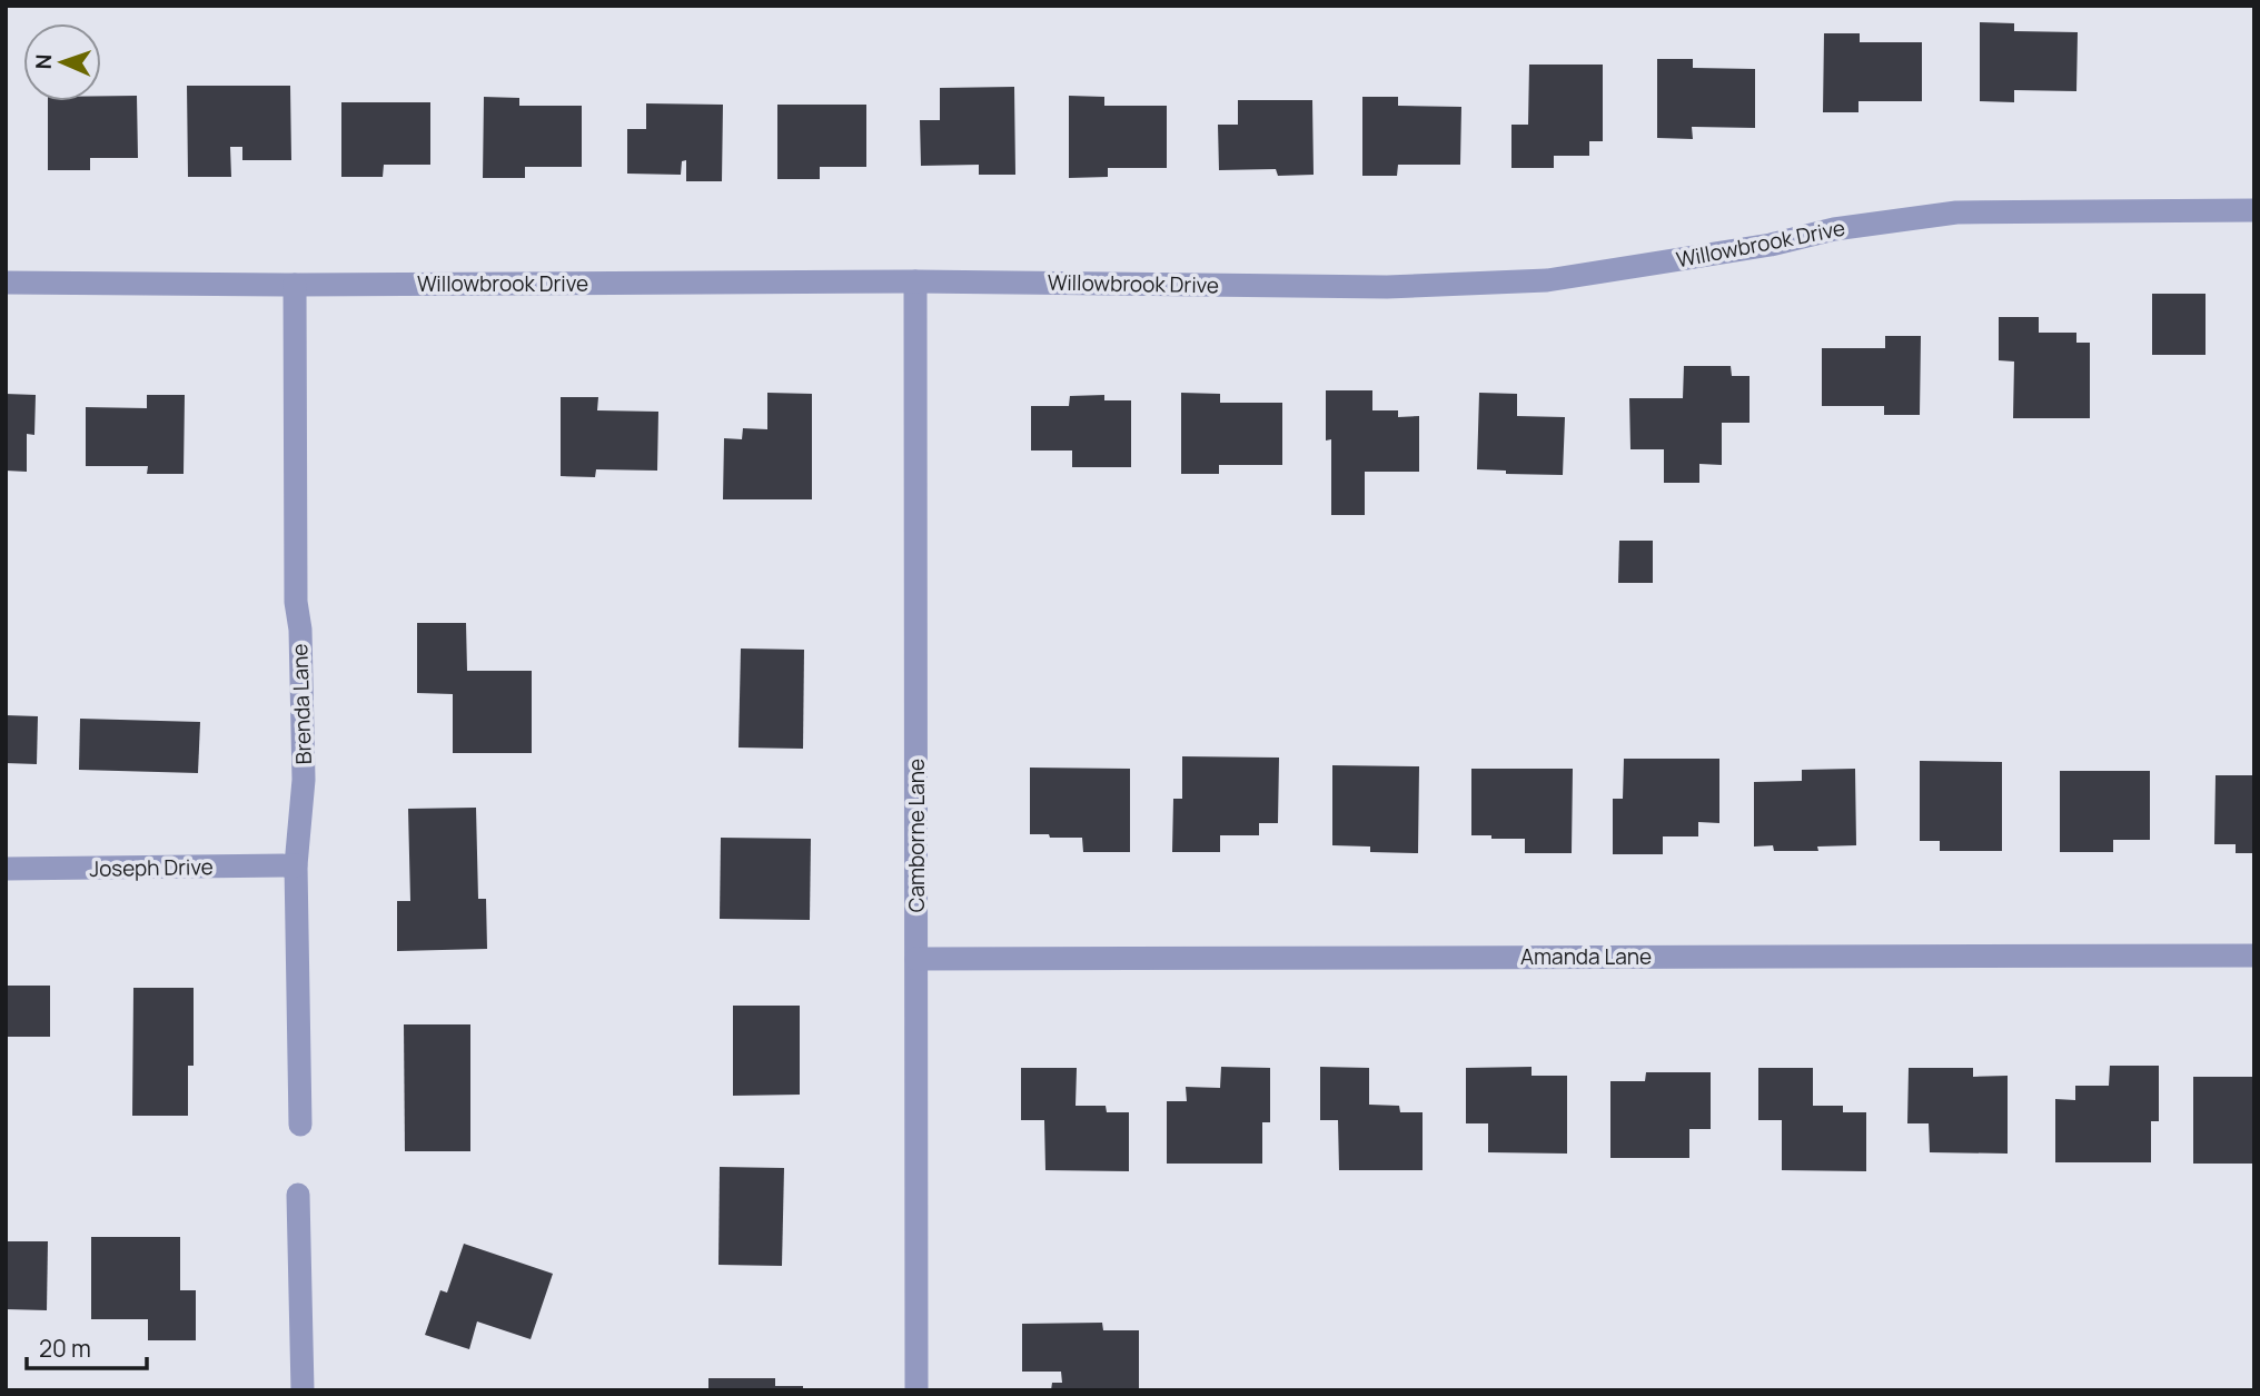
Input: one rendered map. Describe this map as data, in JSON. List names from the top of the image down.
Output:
{
  "streets": {
    "street": [
      "Willowbrook Drive",
      "Brenda Lane",
      "Camborne Lane",
      "Joseph Drive",
      "Amanda Lane"
    ]
  },
  "crossings": [
    ["Willowbrook Drive", "Brenda Lane"],
    ["Willowbrook Drive", "Camborne Lane"],
    ["Brenda Lane", "Joseph Drive"],
    ["Camborne Lane", "Amanda Lane"]
  ],
  "scale_bar": "20 m",
  "north": "left"
}
